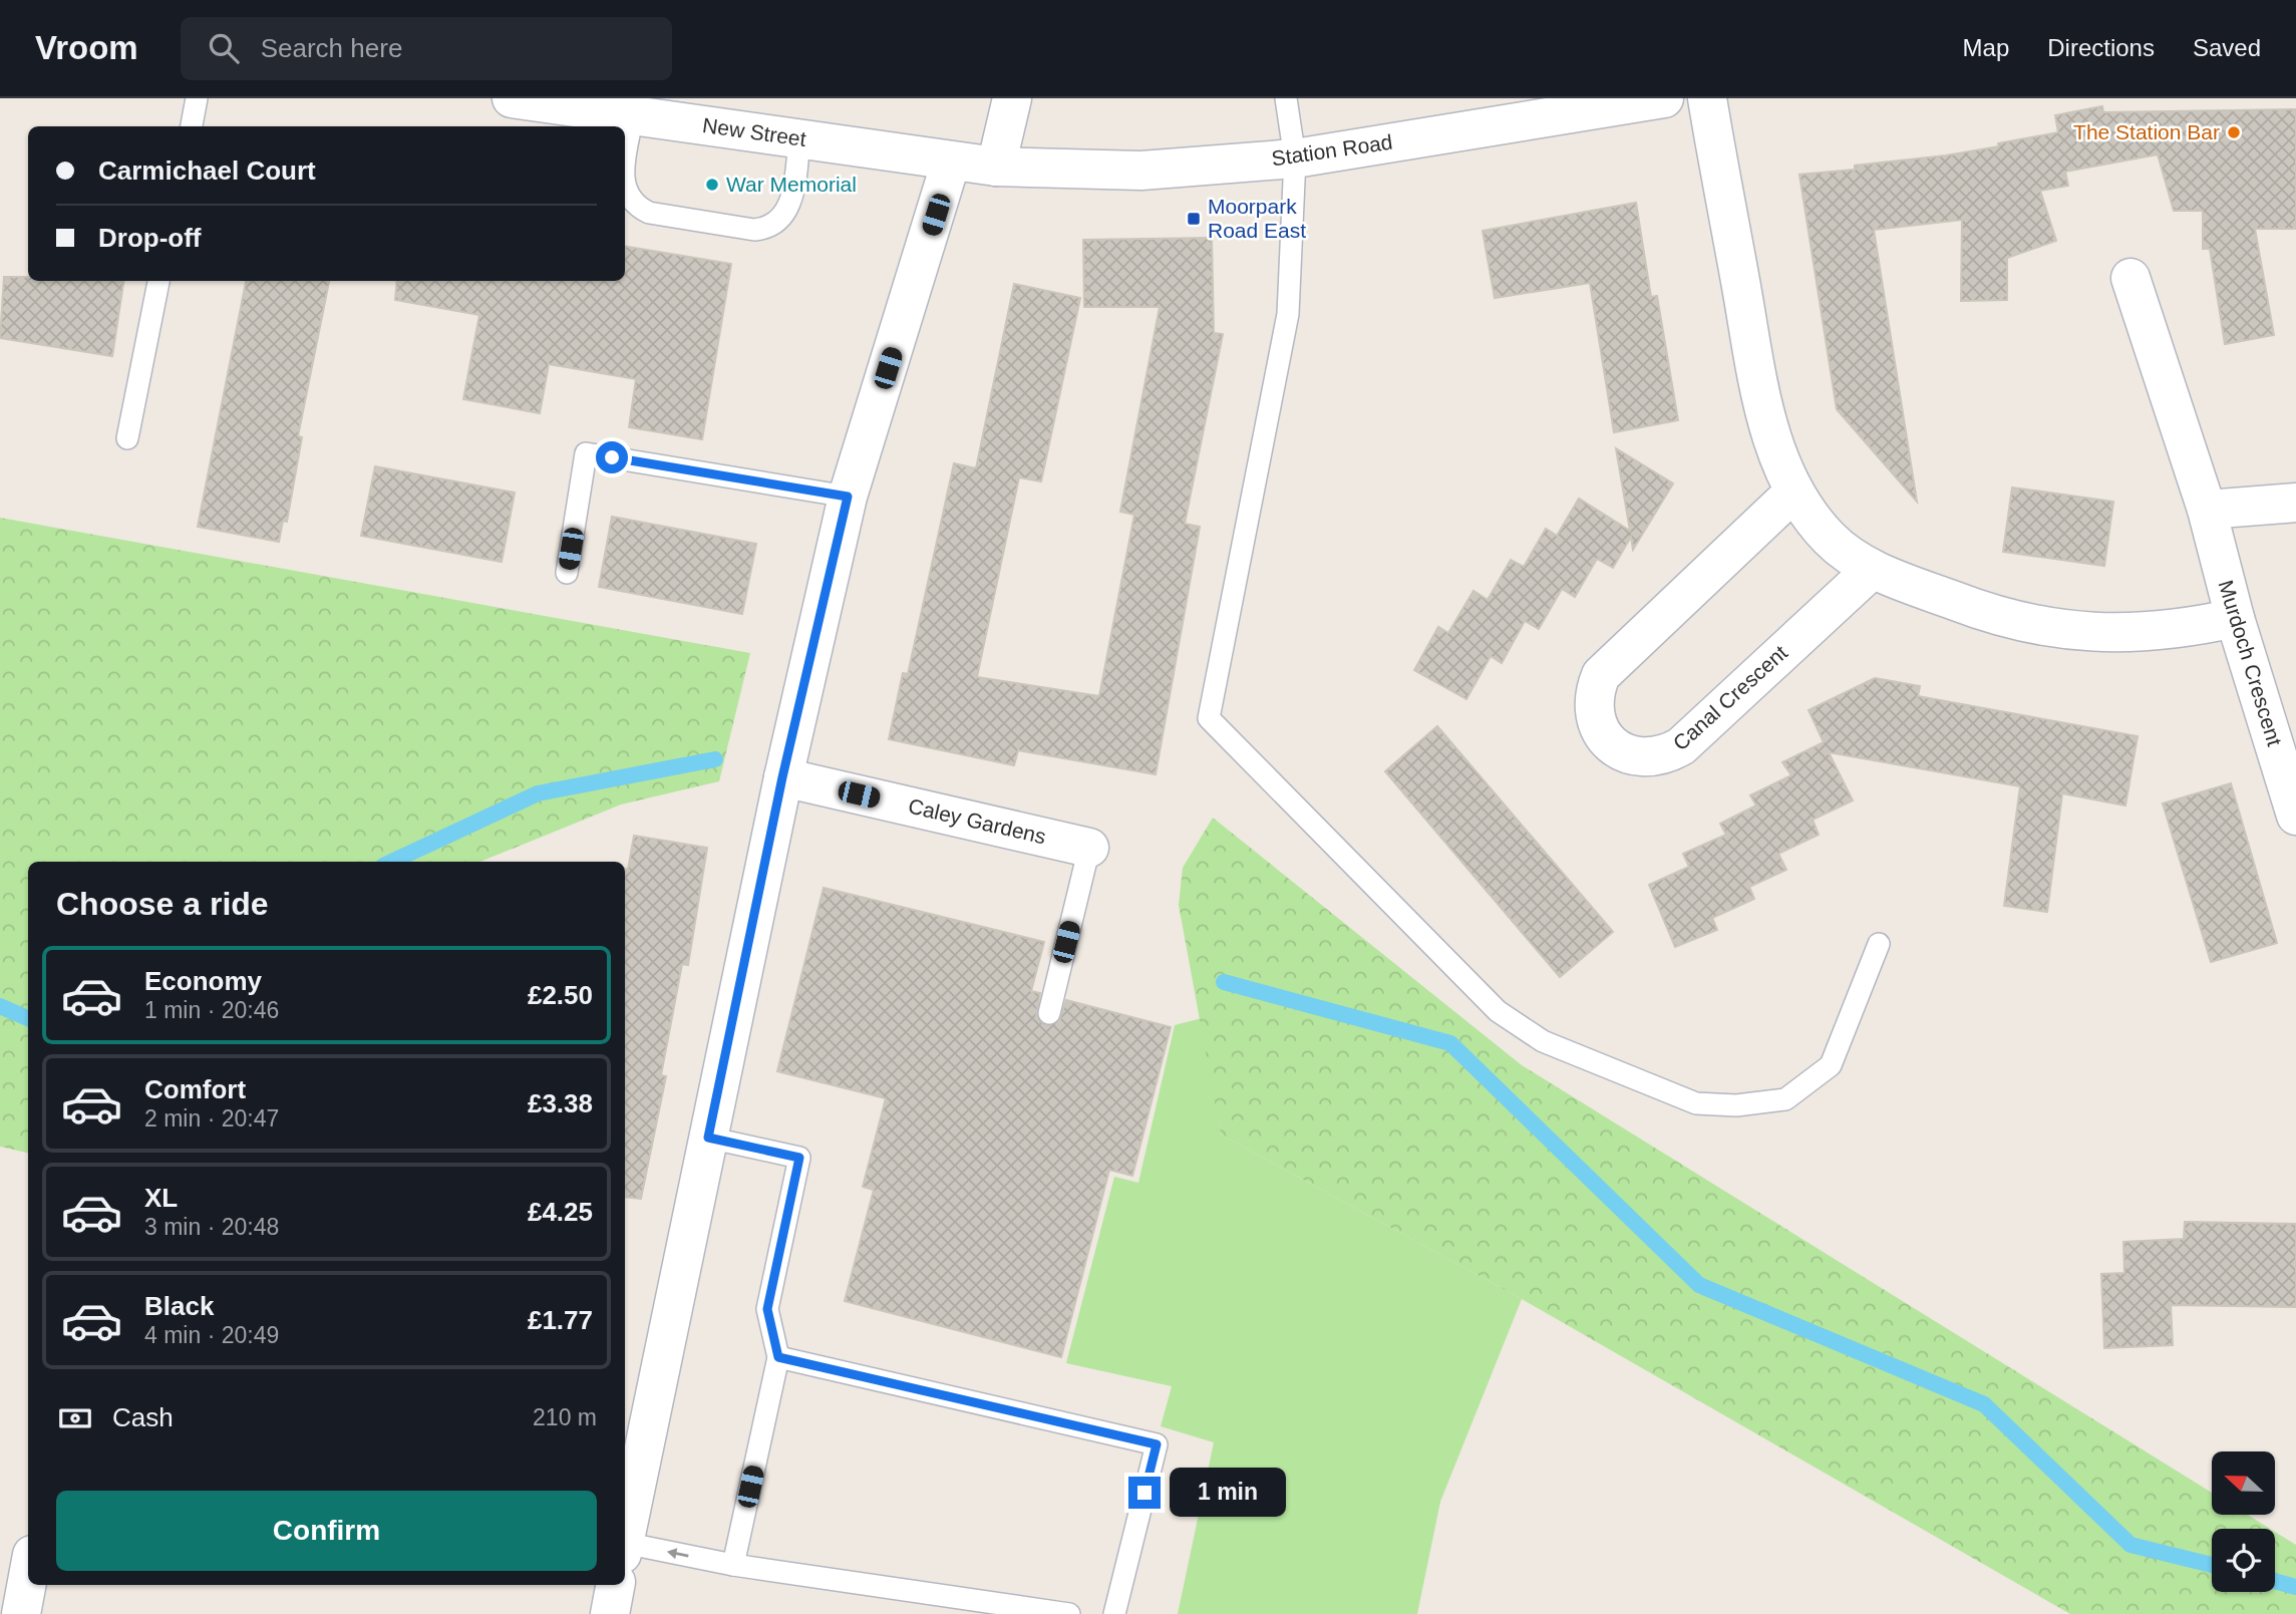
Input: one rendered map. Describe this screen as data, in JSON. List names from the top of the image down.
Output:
{
  "streets": {
    "street": [
      "New Street",
      "Station Road",
      "Murdoch Crescent",
      "Canal Crescent",
      "Caley Gardens"
    ]
  },
  "crossings": [
    ["New Street", "Station Road"]
  ],
  "places": {
    "other": ["The Station Bar", "War Memorial"],
    "transit": ["Moorpark Road East"]
  },
  "north": "left",
  "page": {
    "header": "Vroom",
    "search": "Search here",
    "nav": ["Map", "Directions", "Saved"],
    "banner": ["Carmichael Court", "Drop-off"],
    "heading": "Choose a ride",
    "list": [
      {
        "name": "Economy",
        "note": "1 min · 20:46",
        "value": "£2.50"
      },
      {
        "name": "Comfort",
        "note": "2 min · 20:47",
        "value": "£3.38"
      },
      {
        "name": "XL",
        "note": "3 min · 20:48",
        "value": "£4.25"
      },
      {
        "name": "Black",
        "note": "4 min · 20:49",
        "value": "£1.77"
      }
    ],
    "pay": ["Cash", "210 m"],
    "bubble": "1 min",
    "buttons": "Confirm"
  }
}
